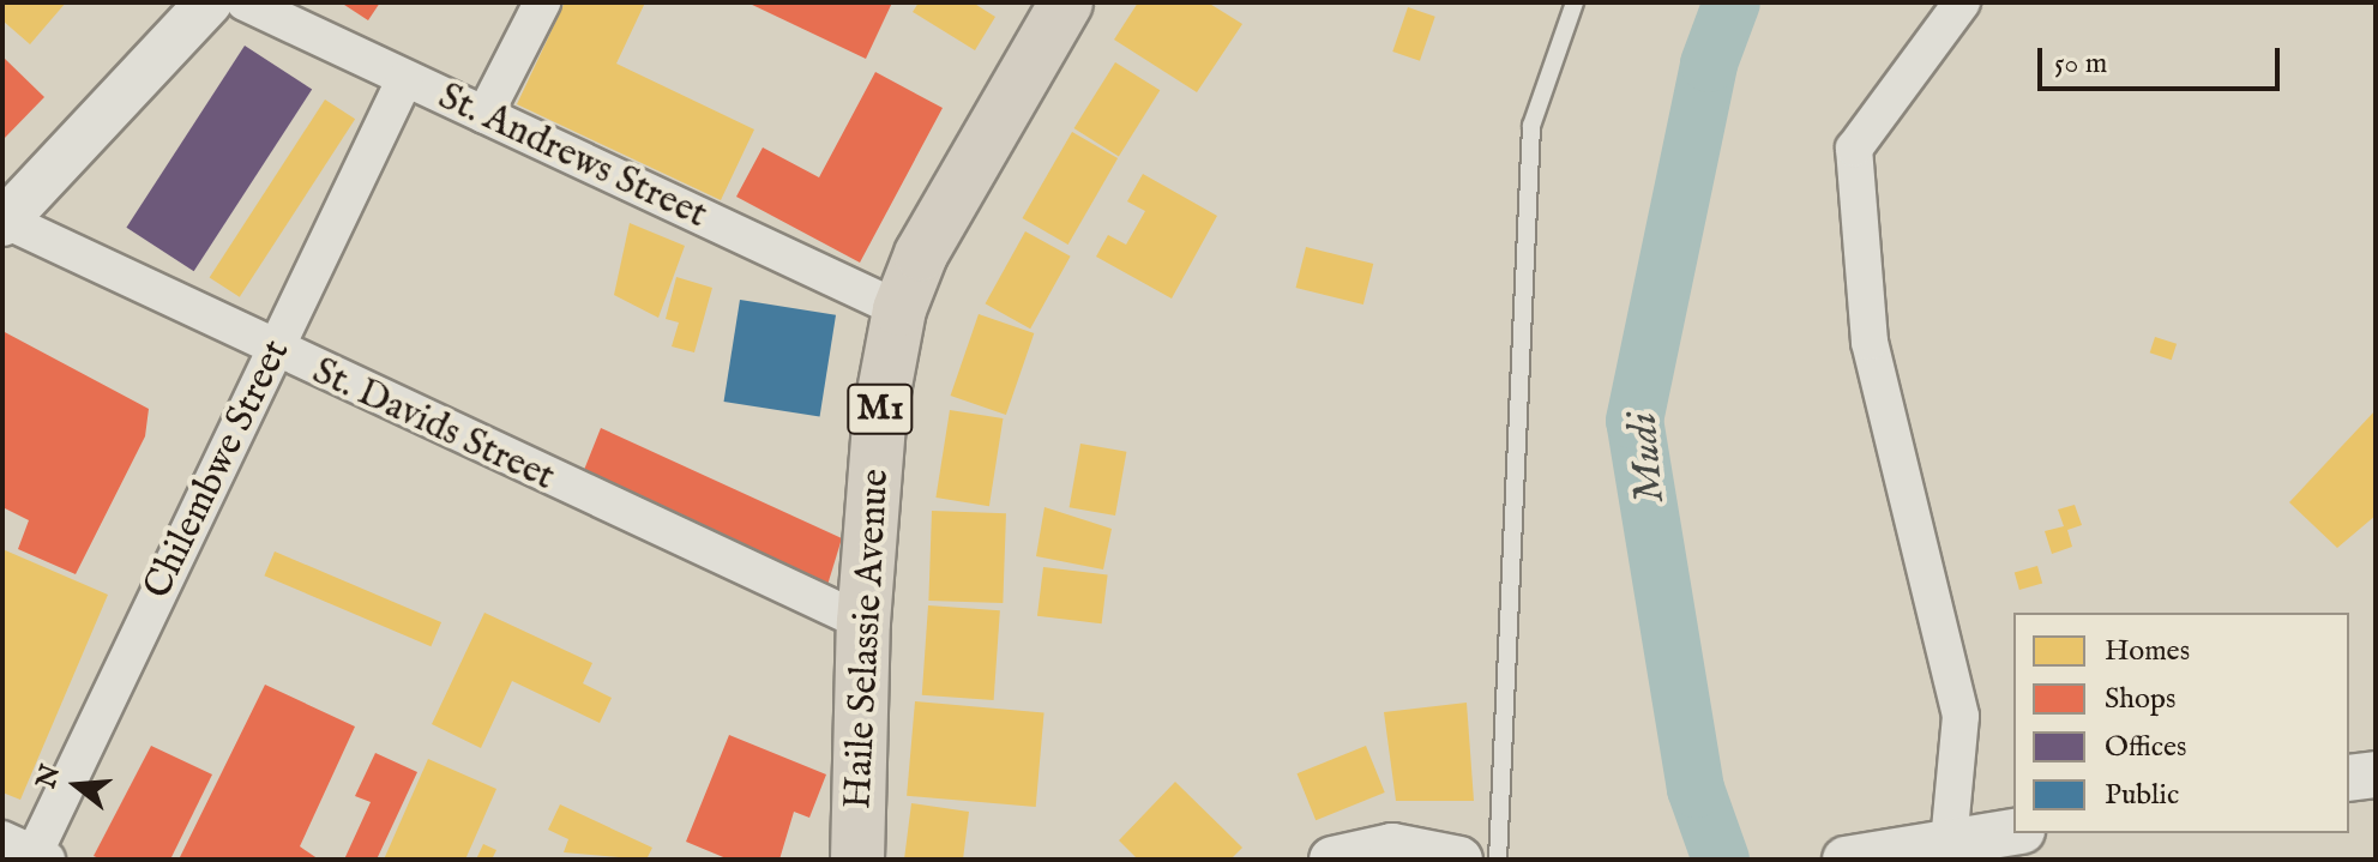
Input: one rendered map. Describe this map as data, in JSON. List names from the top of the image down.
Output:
{
  "streets": {
    "highway": ["M1", "Haile Selassie Avenue"],
    "street": ["St. Andrews Street", "St. Davids Street", "Chilembwe Street"]
  },
  "crossings": [
    ["St. Andrews Street", "Chilembwe Street"],
    ["St. Andrews Street", "Haile Selassie Avenue"],
    ["St. Davids Street", "Chilembwe Street"],
    ["St. Davids Street", "Haile Selassie Avenue"]
  ],
  "water": ["Mudi"],
  "legend": [
    "Homes",
    "Shops",
    "Offices",
    "Public"
  ],
  "scale_bar": "50 m",
  "north": "left"
}
